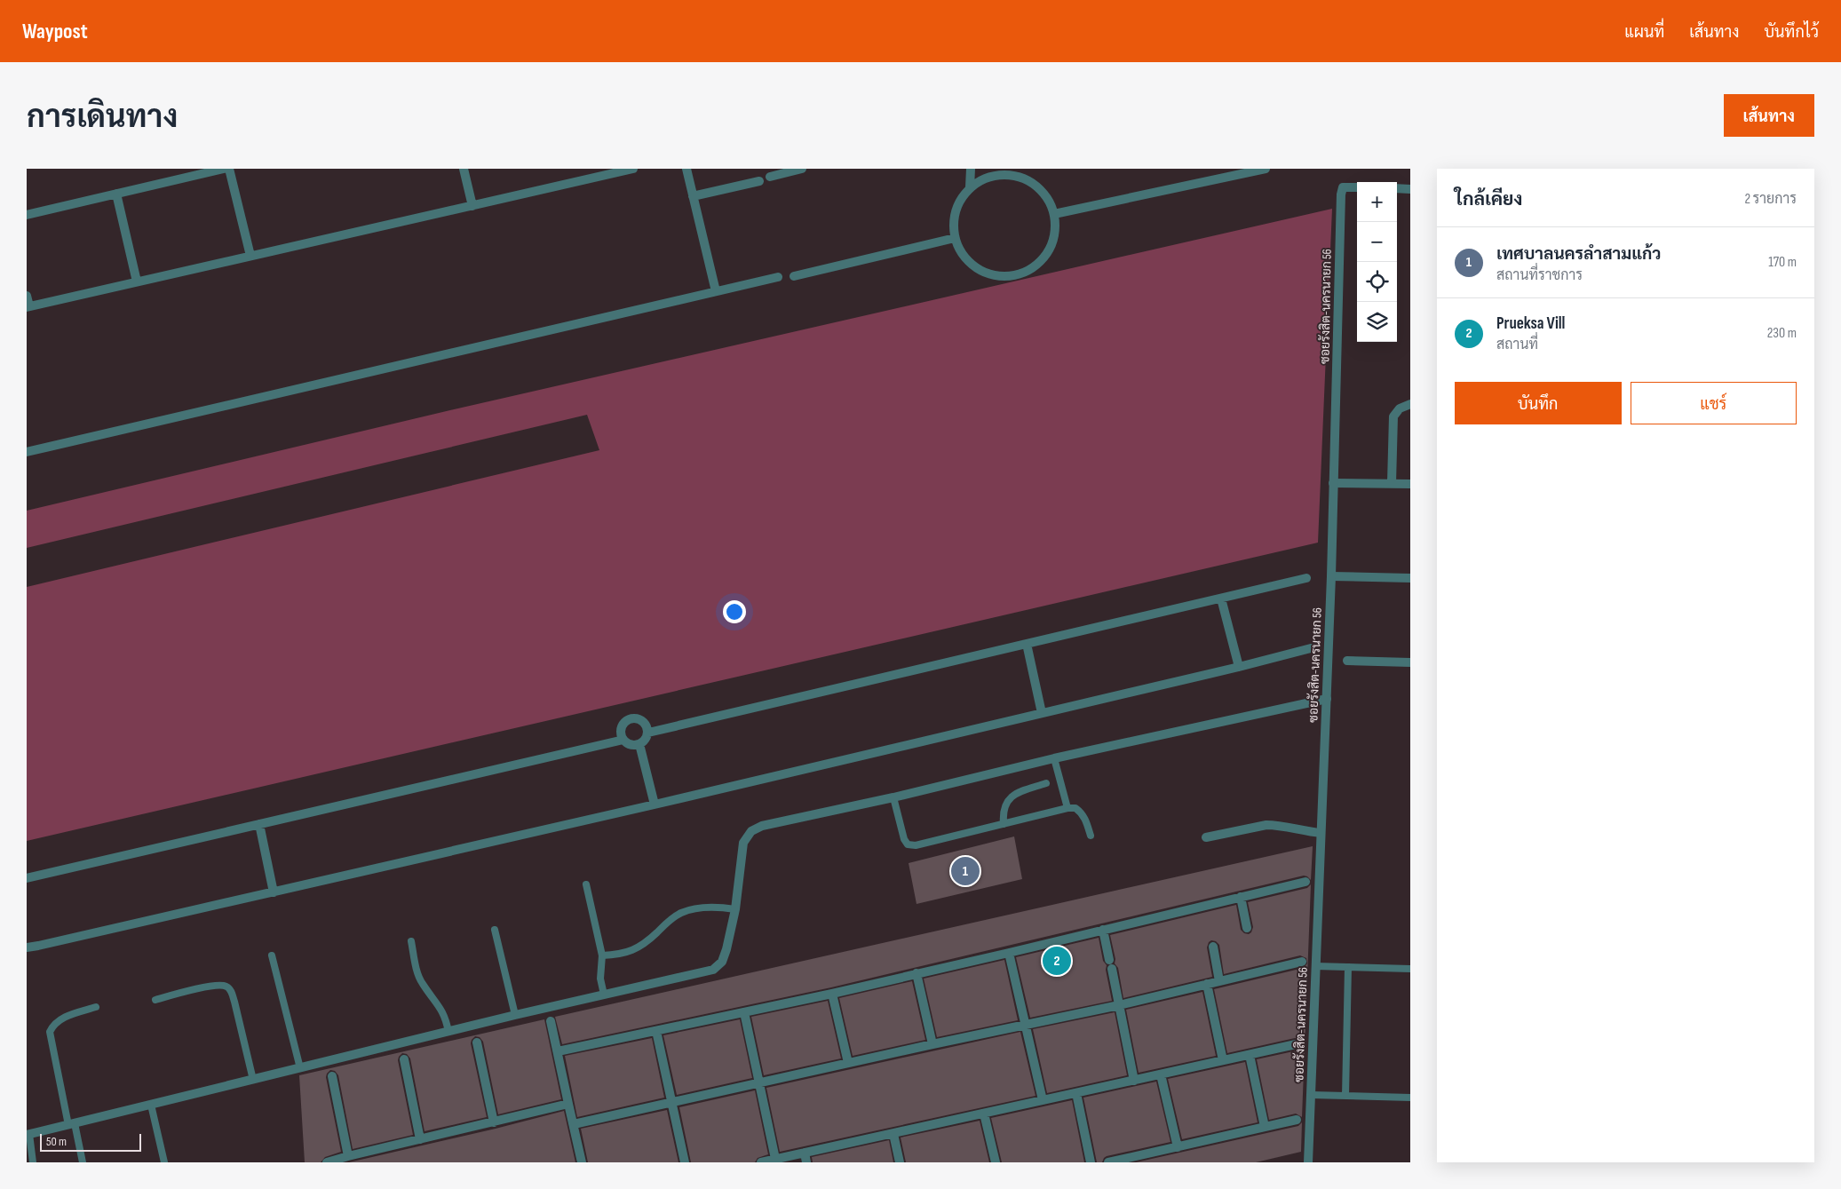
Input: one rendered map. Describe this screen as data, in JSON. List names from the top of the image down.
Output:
{
  "streets": {
    "street": ["ซอยรังสิต-นครนายก 56"]
  },
  "scale_bar": "50 m",
  "page": {
    "header": "Waypost",
    "nav": ["แผนที่", "เส้นทาง", "บันทึกไว้"],
    "title": "การเดินทาง",
    "buttons": [
      "เส้นทาง",
      ["บันทึก", "แชร์"]
    ],
    "heading": ["ใกล้เคียง", "2 รายการ"],
    "map_buttons": ["+", "−"],
    "list": [
      {
        "mark": "1",
        "name": "เทศบาลนครลำสามแก้ว",
        "note": "สถานที่ราชการ",
        "value": "170 m"
      },
      {
        "mark": "2",
        "name": "Prueksa Vill",
        "note": "สถานที่",
        "value": "230 m"
      }
    ],
    "pins": ["1", "2"],
    "scale": "50 m"
  }
}
